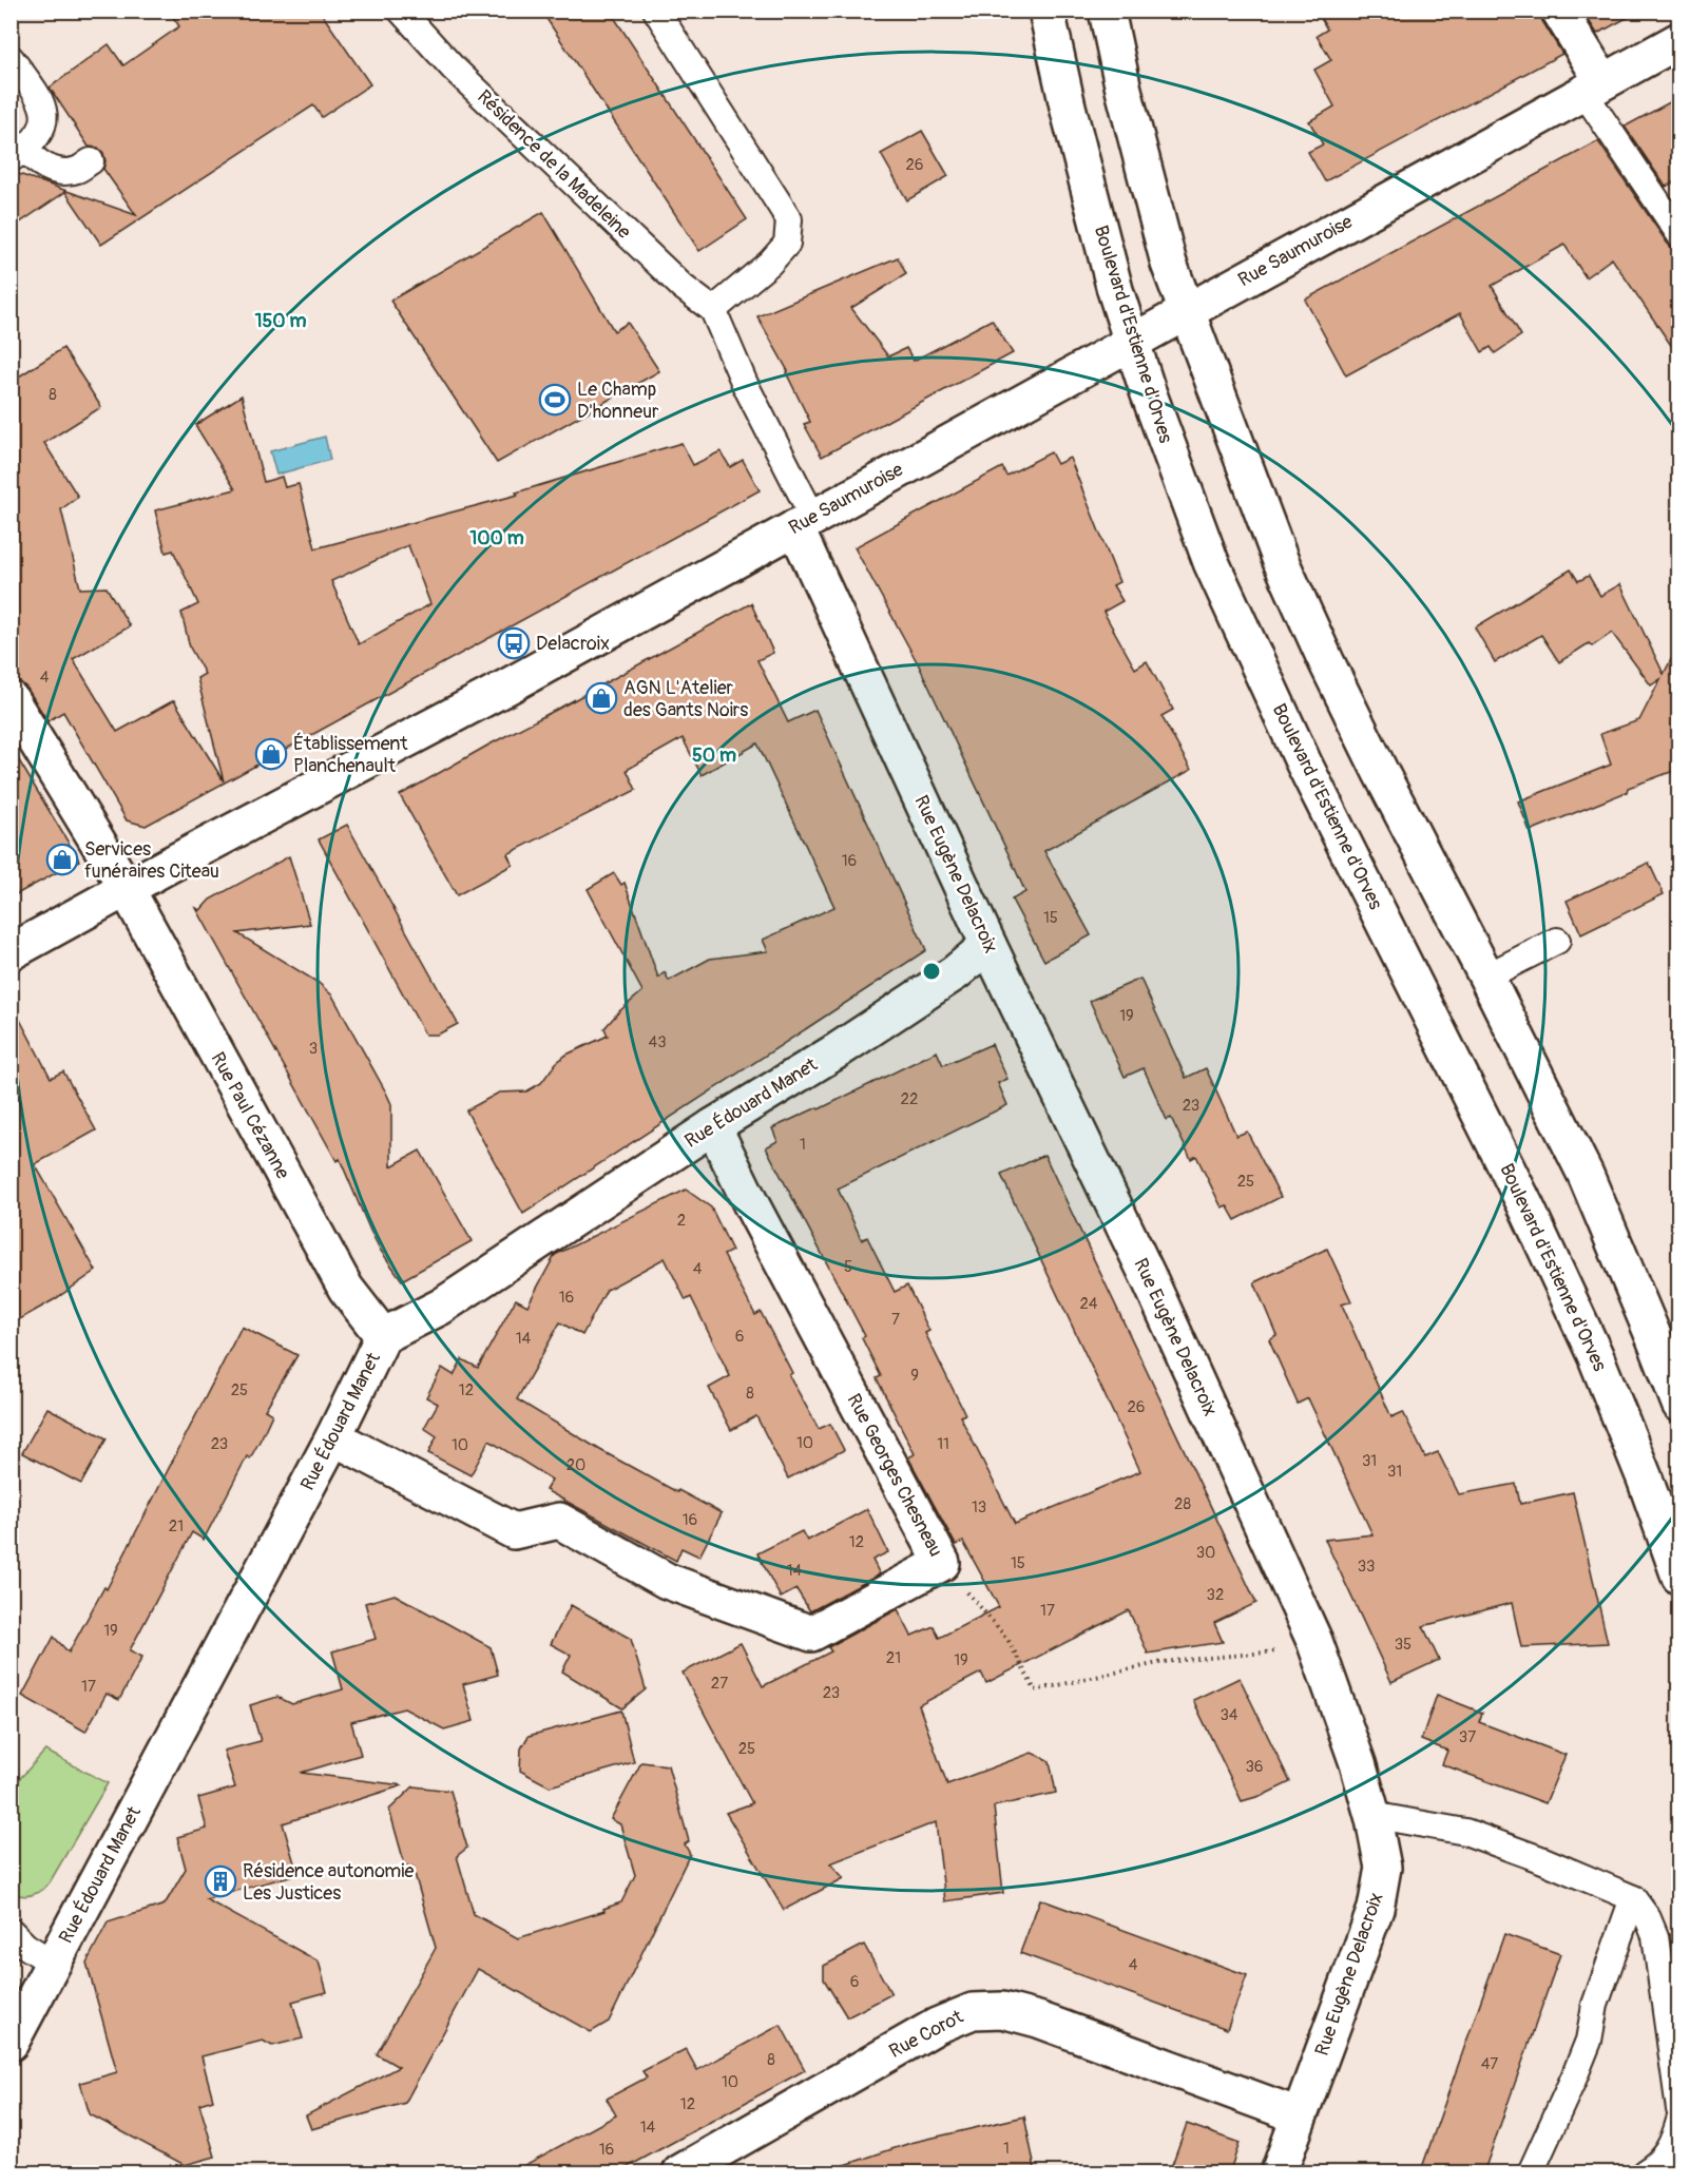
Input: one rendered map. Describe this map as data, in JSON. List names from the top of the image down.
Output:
{
  "streets": {
    "street": [
      "Rue Saumuroise",
      "Boulevard d'Estienne d'Orves",
      "Rue Eugène Delacroix",
      "Rue Édouard Manet",
      "Rue Paul Cézanne",
      "Rue Georges Chesneau",
      "Rue Corot"
    ],
    "lane": ["Résidence de la Madeleine"]
  },
  "crossings": [
    ["Résidence de la Madeleine", "Rue Saumuroise"],
    ["Résidence de la Madeleine", "Rue Eugène Delacroix"],
    ["Rue Saumuroise", "Boulevard d'Estienne d'Orves"],
    ["Rue Saumuroise", "Rue Eugène Delacroix"],
    ["Rue Saumuroise", "Rue Paul Cézanne"],
    ["Rue Eugène Delacroix", "Rue Édouard Manet"],
    ["Rue Eugène Delacroix", "Rue Corot"],
    ["Rue Édouard Manet", "Rue Paul Cézanne"],
    ["Rue Édouard Manet", "Rue Georges Chesneau"]
  ],
  "places": {
    "sports": ["Le Champ D'honneur"],
    "bus stop": ["Delacroix"],
    "shop": ["AGN L'Atelier des Gants Noirs", "Établissement Planchenault", "Services funéraires Citeau"],
    "building": ["Résidence autonomie Les Justices"]
  },
  "house_numbers": [
    "26",
    "8",
    "4",
    "16",
    "15",
    "19",
    "43",
    "3",
    "22",
    "23",
    "1",
    "25",
    "2",
    "5",
    "4",
    "16",
    "24",
    "7",
    "6",
    "14",
    "9",
    "25",
    "12",
    "8",
    "26",
    "10",
    "23",
    "11",
    "10",
    "31",
    "20",
    "31",
    "28",
    "13",
    "16",
    "21",
    "12",
    "30",
    "15",
    "33",
    "14",
    "32",
    "17",
    "19",
    "35",
    "21",
    "19",
    "27",
    "17",
    "23",
    "34",
    "37",
    "25",
    "36",
    "4",
    "6",
    "8",
    "47",
    "10",
    "12",
    "14",
    "1",
    "16"
  ],
  "rings": ["150 m", "100 m", "50 m"]
}
